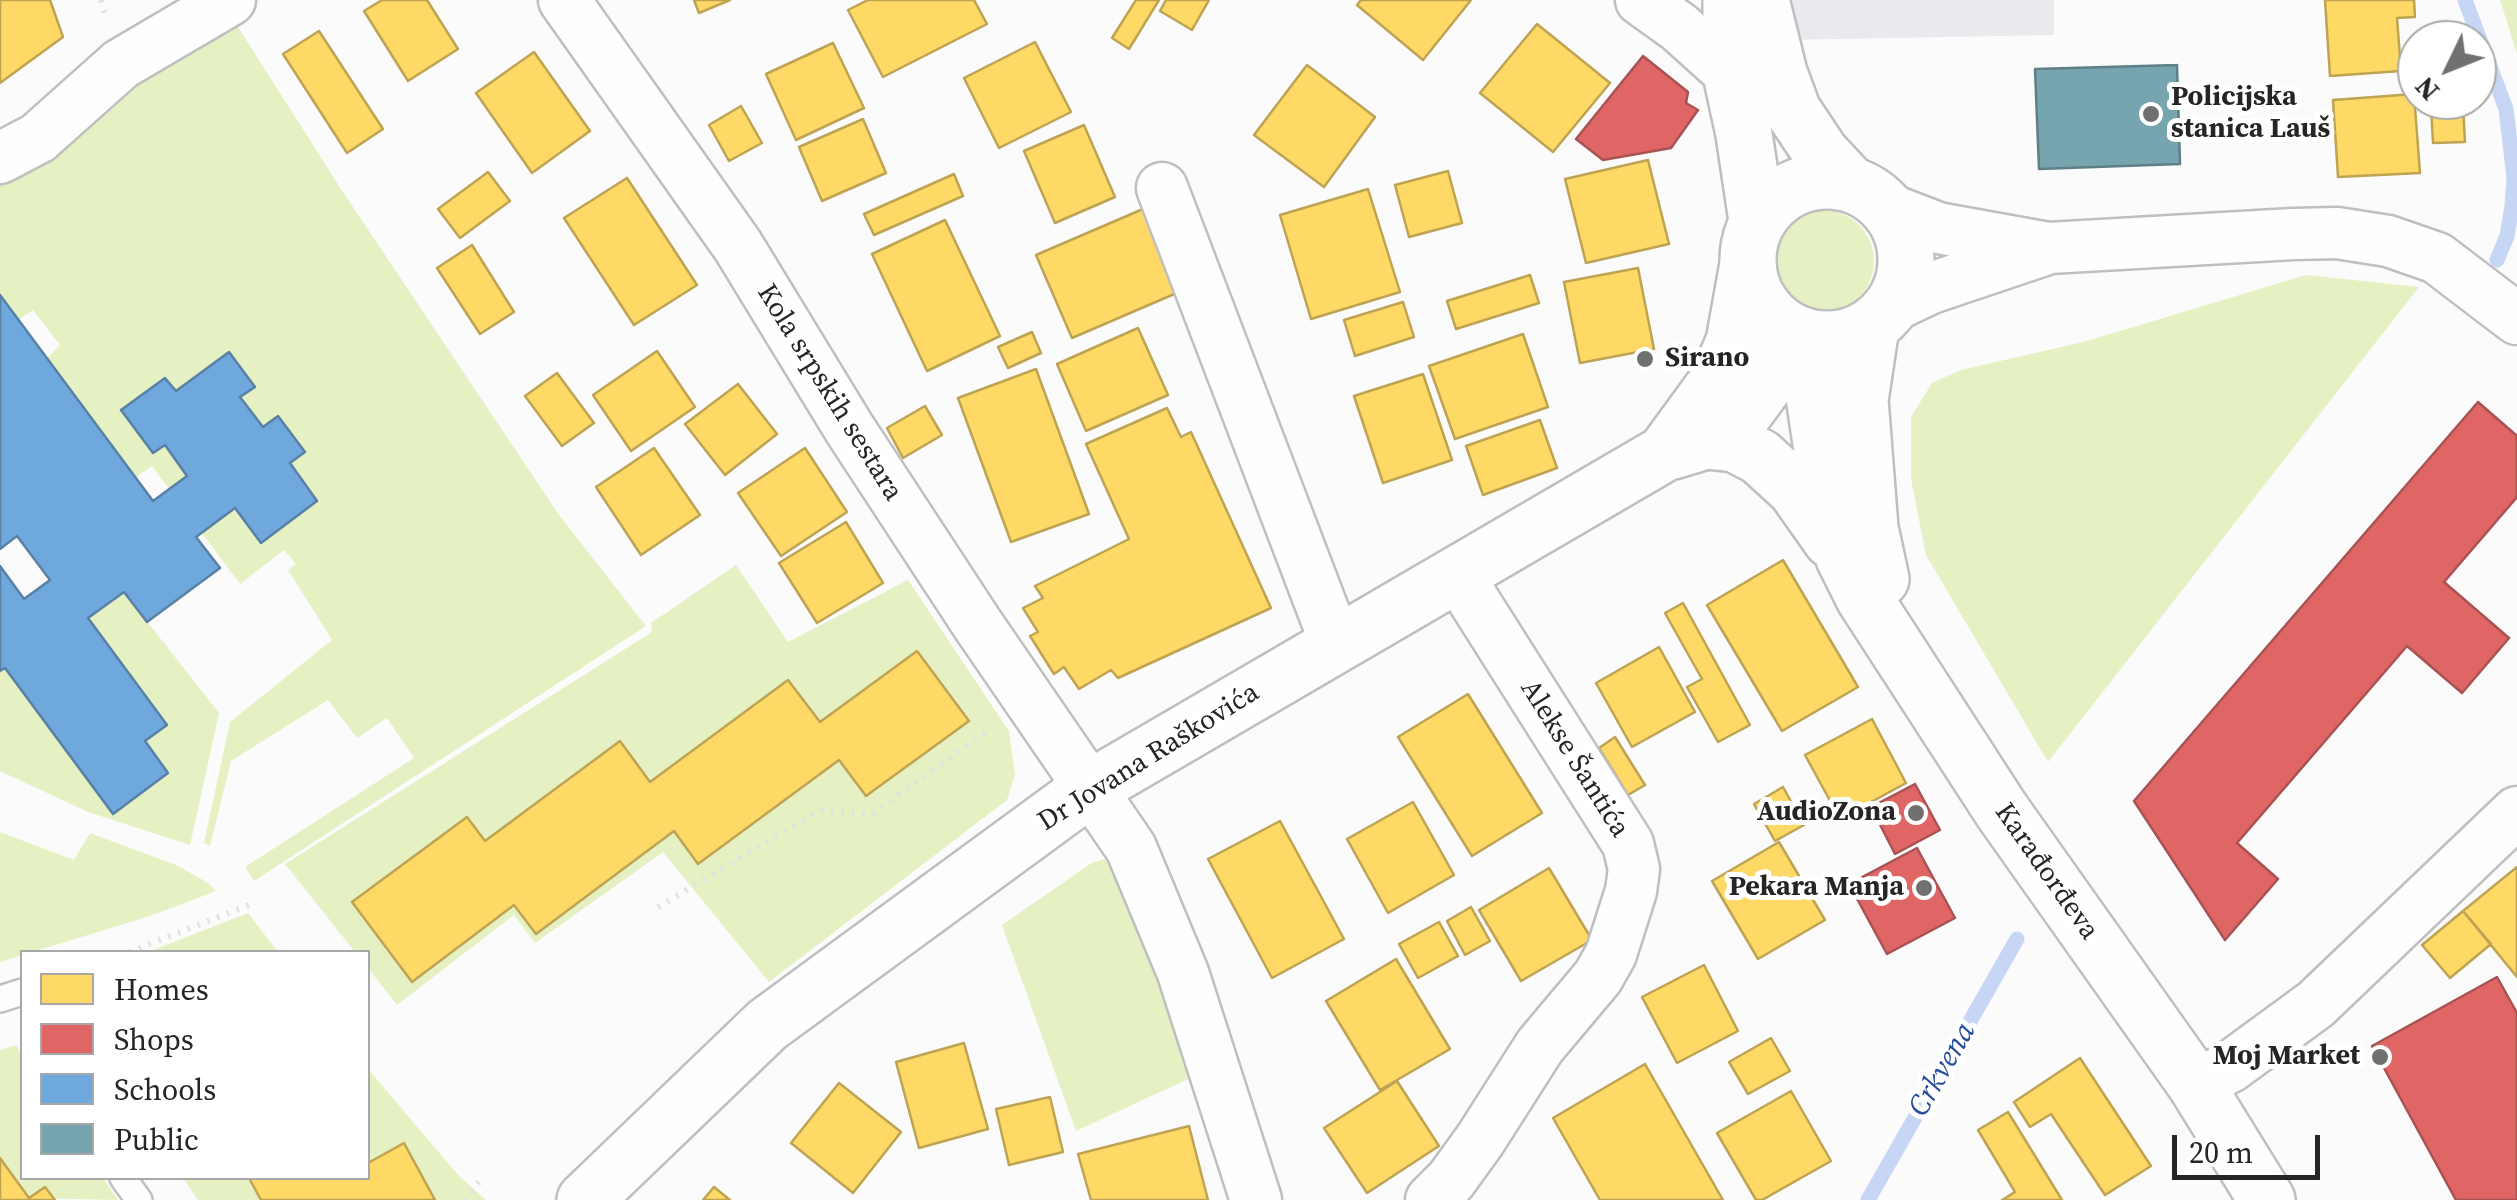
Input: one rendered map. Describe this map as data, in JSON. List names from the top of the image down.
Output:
{
  "streets": {
    "main road": ["Dr Jovana Raškovića", "Karađorđeva"],
    "street": ["Kola srpskih sestara", "Alekse Šantića"]
  },
  "crossings": [
    ["Kola srpskih sestara", "Dr Jovana Raškovića"],
    ["Dr Jovana Raškovića", "Alekse Šantića"],
    ["Dr Jovana Raškovića", "Karađorđeva"]
  ],
  "water": ["Crkvena"],
  "places": [
    "Policijska stanica Lauš",
    "Sirano",
    "AudioZona",
    "Pekara Manja",
    "Moj Market"
  ],
  "legend": [
    "Homes",
    "Shops",
    "Schools",
    "Public"
  ],
  "scale_bar": "20 m",
  "north": "bottom left"
}
